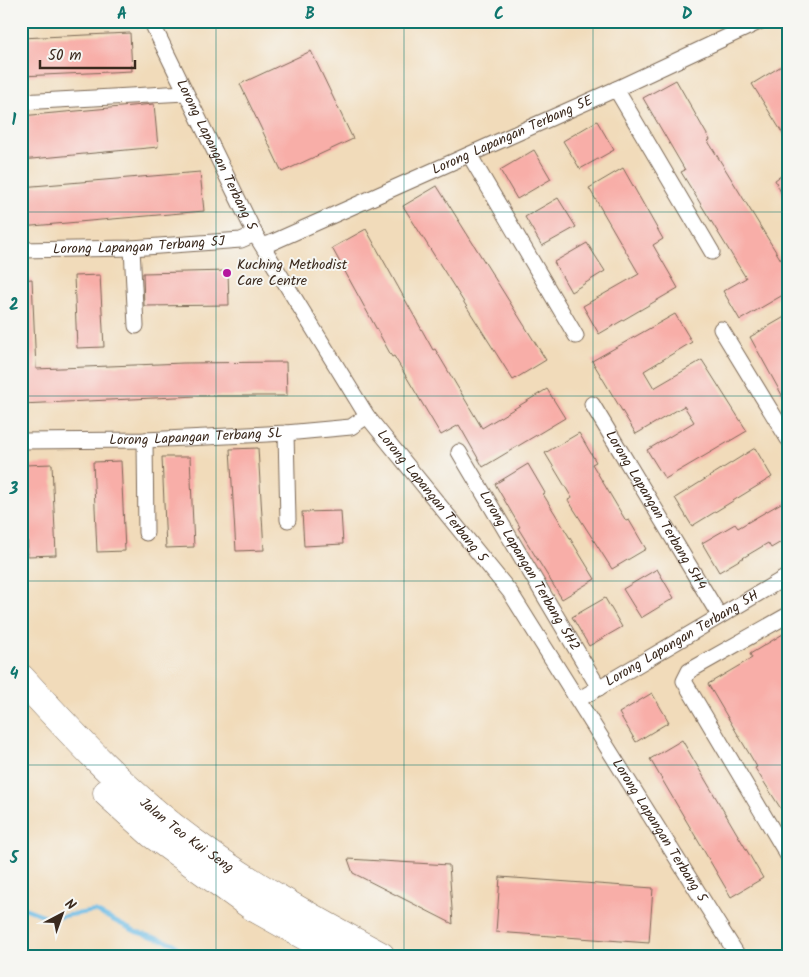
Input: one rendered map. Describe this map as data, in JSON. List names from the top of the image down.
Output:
{
  "streets": {
    "highway": ["Jalan Teo Kui Seng"],
    "street": [
      "Lorong Lapangan Terbang 5E",
      "Lorong Lapangan Terbang 5",
      "Lorong Lapangan Terbang 5J",
      "Lorong Lapangan Terbang 5L",
      "Lorong Lapangan Terbang 5H4",
      "Lorong Lapangan Terbang 5H2",
      "Lorong Lapangan Terbang 5H"
    ]
  },
  "crossings": [
    ["Lorong Lapangan Terbang 5E", "Lorong Lapangan Terbang 5"],
    ["Lorong Lapangan Terbang 5E", "Lorong Lapangan Terbang 5J"],
    ["Lorong Lapangan Terbang 5", "Lorong Lapangan Terbang 5J"],
    ["Lorong Lapangan Terbang 5", "Lorong Lapangan Terbang 5L"],
    ["Lorong Lapangan Terbang 5", "Lorong Lapangan Terbang 5H"],
    ["Lorong Lapangan Terbang 5H4", "Lorong Lapangan Terbang 5H"],
    ["Lorong Lapangan Terbang 5H2", "Lorong Lapangan Terbang 5H"]
  ],
  "places": ["Kuching Methodist Care Centre"],
  "scale_bar": "50 m",
  "north": "top right",
  "grid": {
    "columns": [
      "A",
      "B",
      "C",
      "D"
    ],
    "rows": [
      "1",
      "2",
      "3",
      "4",
      "5"
    ]
  }
}
